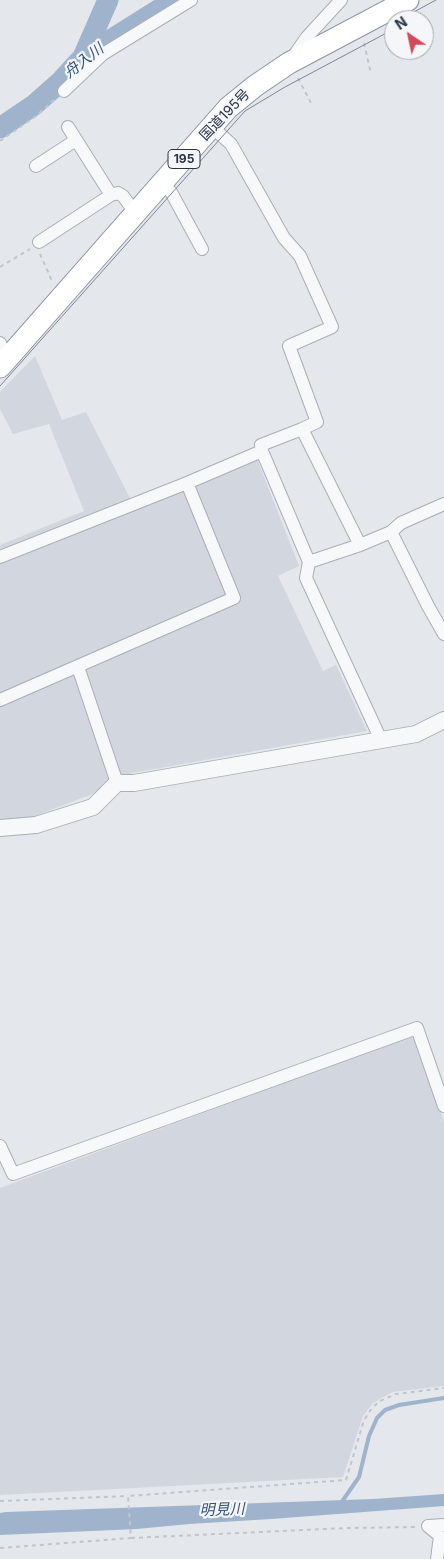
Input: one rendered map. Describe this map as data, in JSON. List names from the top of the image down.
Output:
{
  "streets": {
    "highway": ["国道195号", "195"]
  },
  "water": ["舟入川", "明見川"],
  "north": "top left"
}
